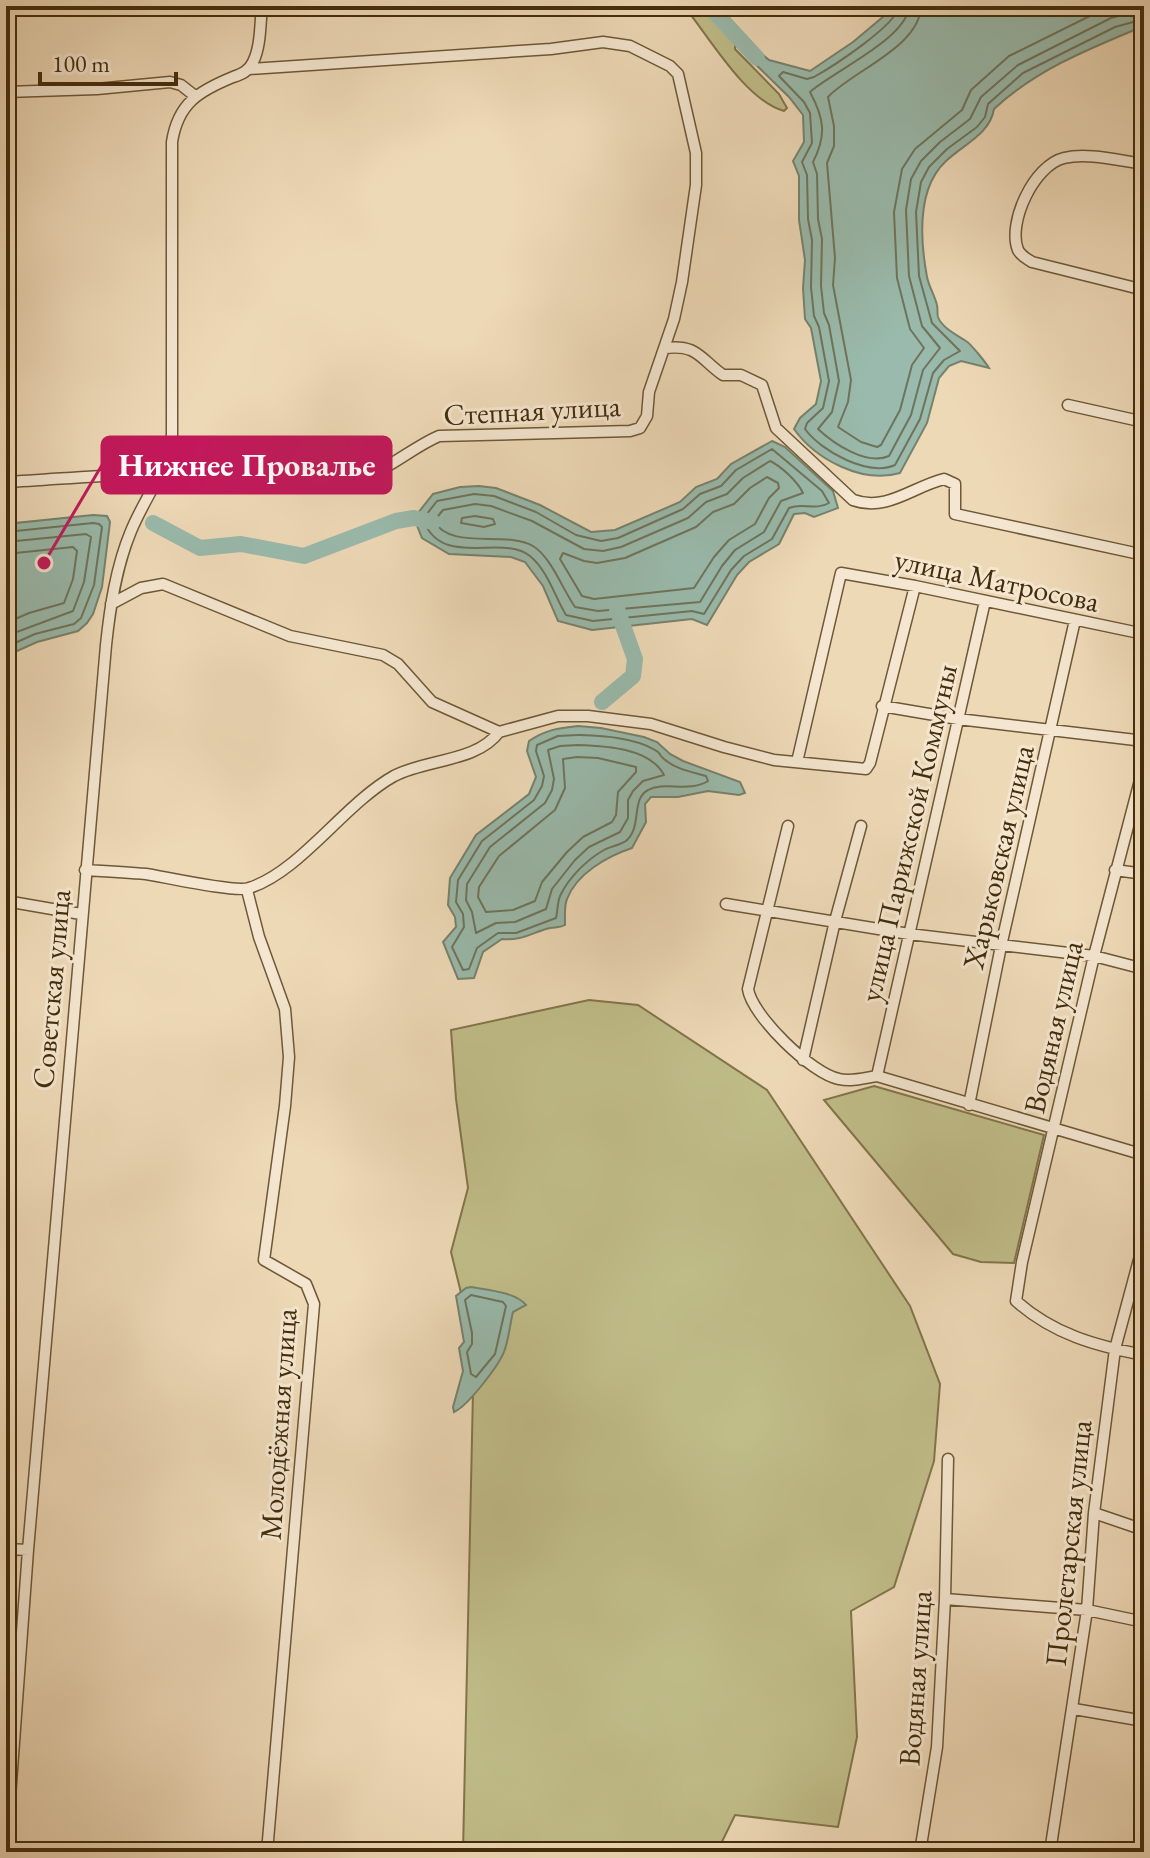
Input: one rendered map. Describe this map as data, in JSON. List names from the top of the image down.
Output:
{
  "streets": {
    "street": [
      "Степная улица",
      "улица Матросова",
      "улица Парижской Коммуны",
      "Харьковская улица",
      "Советская улица",
      "Водяная улица",
      "Молодёжная улица",
      "Пролетарская улица"
    ]
  },
  "crossings": [
    ["Степная улица", "Советская улица"],
    ["улица Матросова", "улица Парижской Коммуны"],
    ["улица Матросова", "Харьковская улица"],
    ["Водяная улица", "Пролетарская улица"]
  ],
  "places": ["Нижнее Провалье"],
  "scale_bar": "100 m"
}
